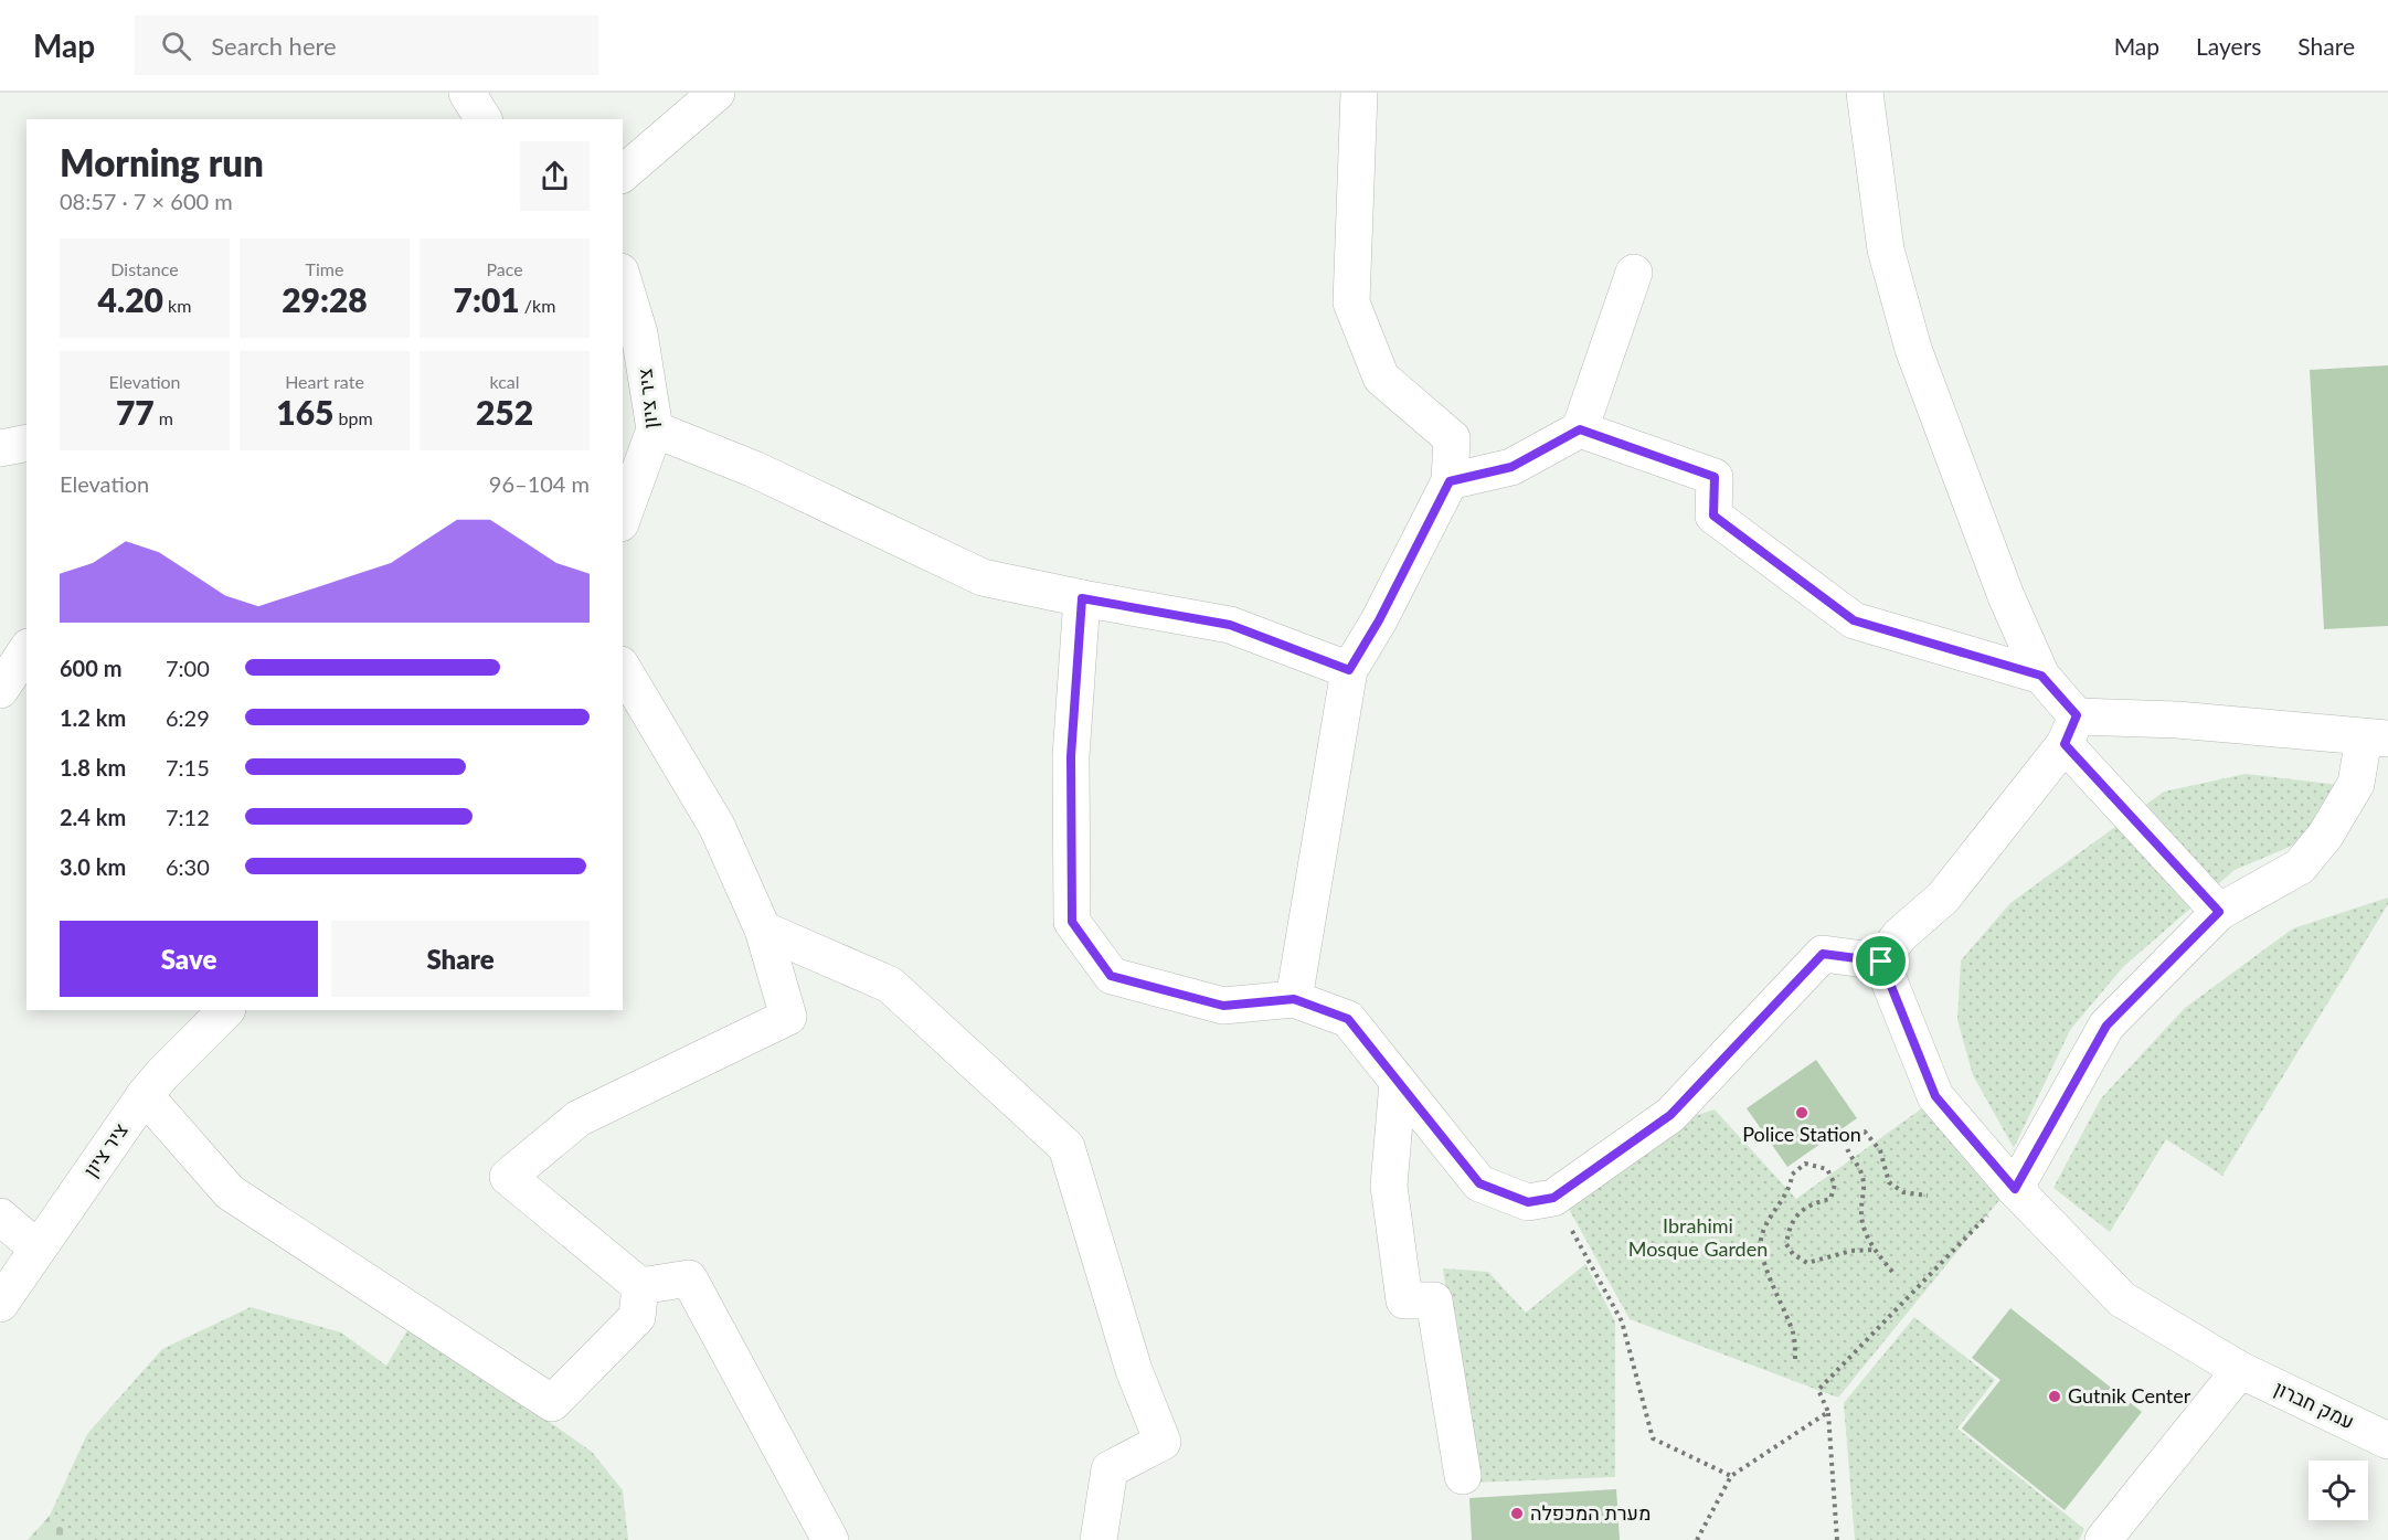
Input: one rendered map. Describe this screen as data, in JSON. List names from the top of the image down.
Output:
{
  "streets": {
    "street": ["ציר ציון", "עמק חברון"]
  },
  "parks": ["Ibrahimi Mosque Garden"],
  "places": ["Police Station", "Gutnik Center", "מערת המכפלה"],
  "page": {
    "header": "Map",
    "search": "Search here",
    "nav": ["Map", "Layers", "Share"],
    "heading": ["Morning run", "08:57 · 7 × 600 m"],
    "stats": [
      ["Distance", "4.20 km"],
      ["Time", "29:28"],
      ["Pace", "7:01 /km"],
      ["Elevation", "77 m"],
      ["Heart rate", "165 bpm"],
      ["kcal", "252"]
    ],
    "chart": ["Elevation", "96–104 m"],
    "list": [
      {
        "name": "600 m",
        "note": "7:00"
      },
      {
        "name": "1.2 km",
        "note": "6:29"
      },
      {
        "name": "1.8 km",
        "note": "7:15"
      },
      {
        "name": "2.4 km",
        "note": "7:12"
      },
      {
        "name": "3.0 km",
        "note": "6:30"
      }
    ],
    "buttons": ["Save", "Share"]
  }
}
